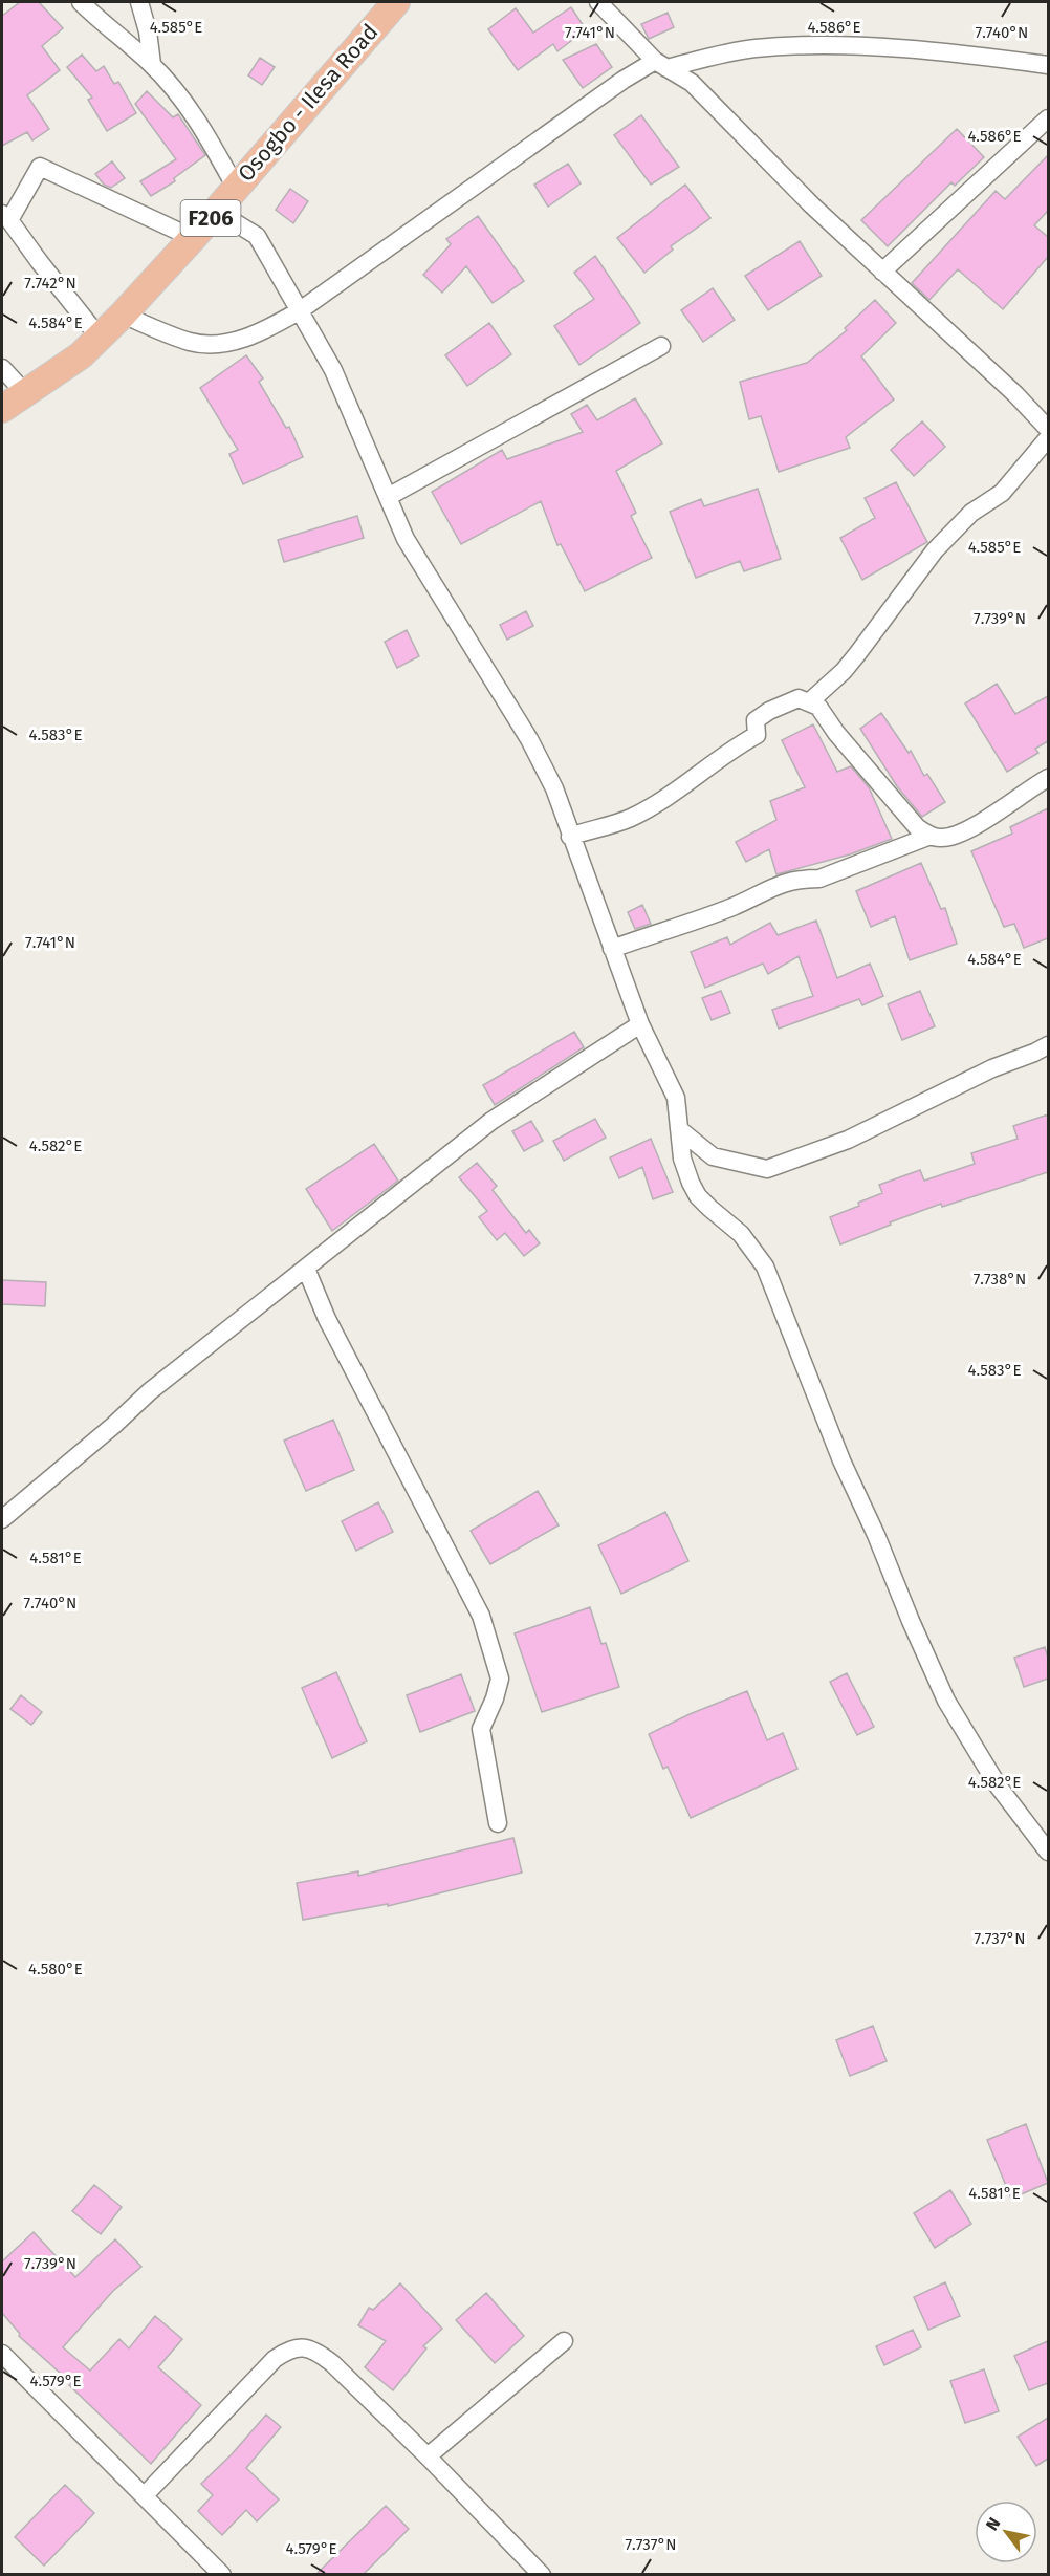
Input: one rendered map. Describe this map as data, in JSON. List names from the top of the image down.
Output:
{
  "streets": {
    "main road": ["Osogbo - Ilesa Road", "F206"]
  },
  "north": "top left",
  "coordinates": [
    "4.585°E",
    "4.586°E",
    "7.741°N",
    "7.740°N",
    "7.742°N",
    "4.584°E",
    "7.739°N",
    "4.583°E",
    "4.582°E",
    "7.738°N",
    "4.581°E",
    "7.737°N",
    "4.580°E",
    "4.579°E"
  ]
}
